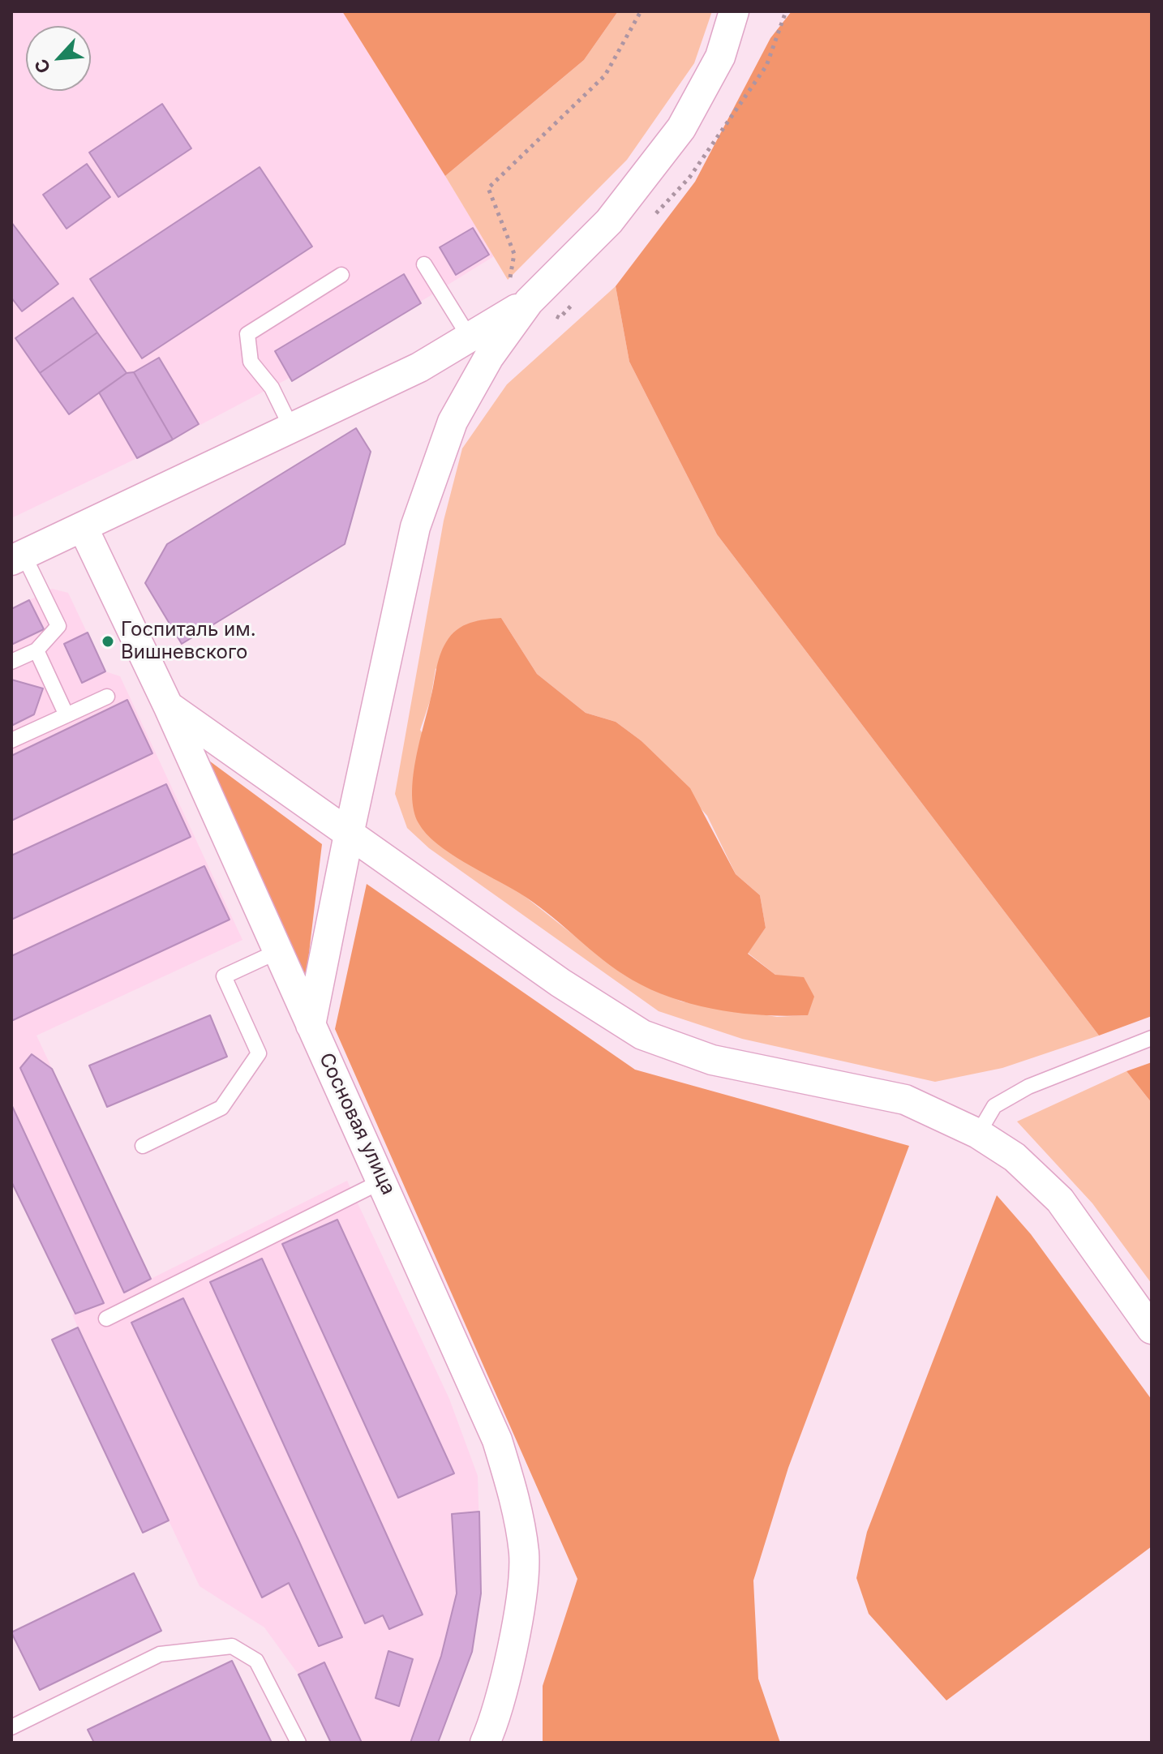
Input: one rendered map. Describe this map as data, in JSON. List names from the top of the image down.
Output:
{
  "streets": {
    "street": ["Сосновая улица"]
  },
  "places": ["Госпиталь им. Вишневского"],
  "north": "bottom left"
}
